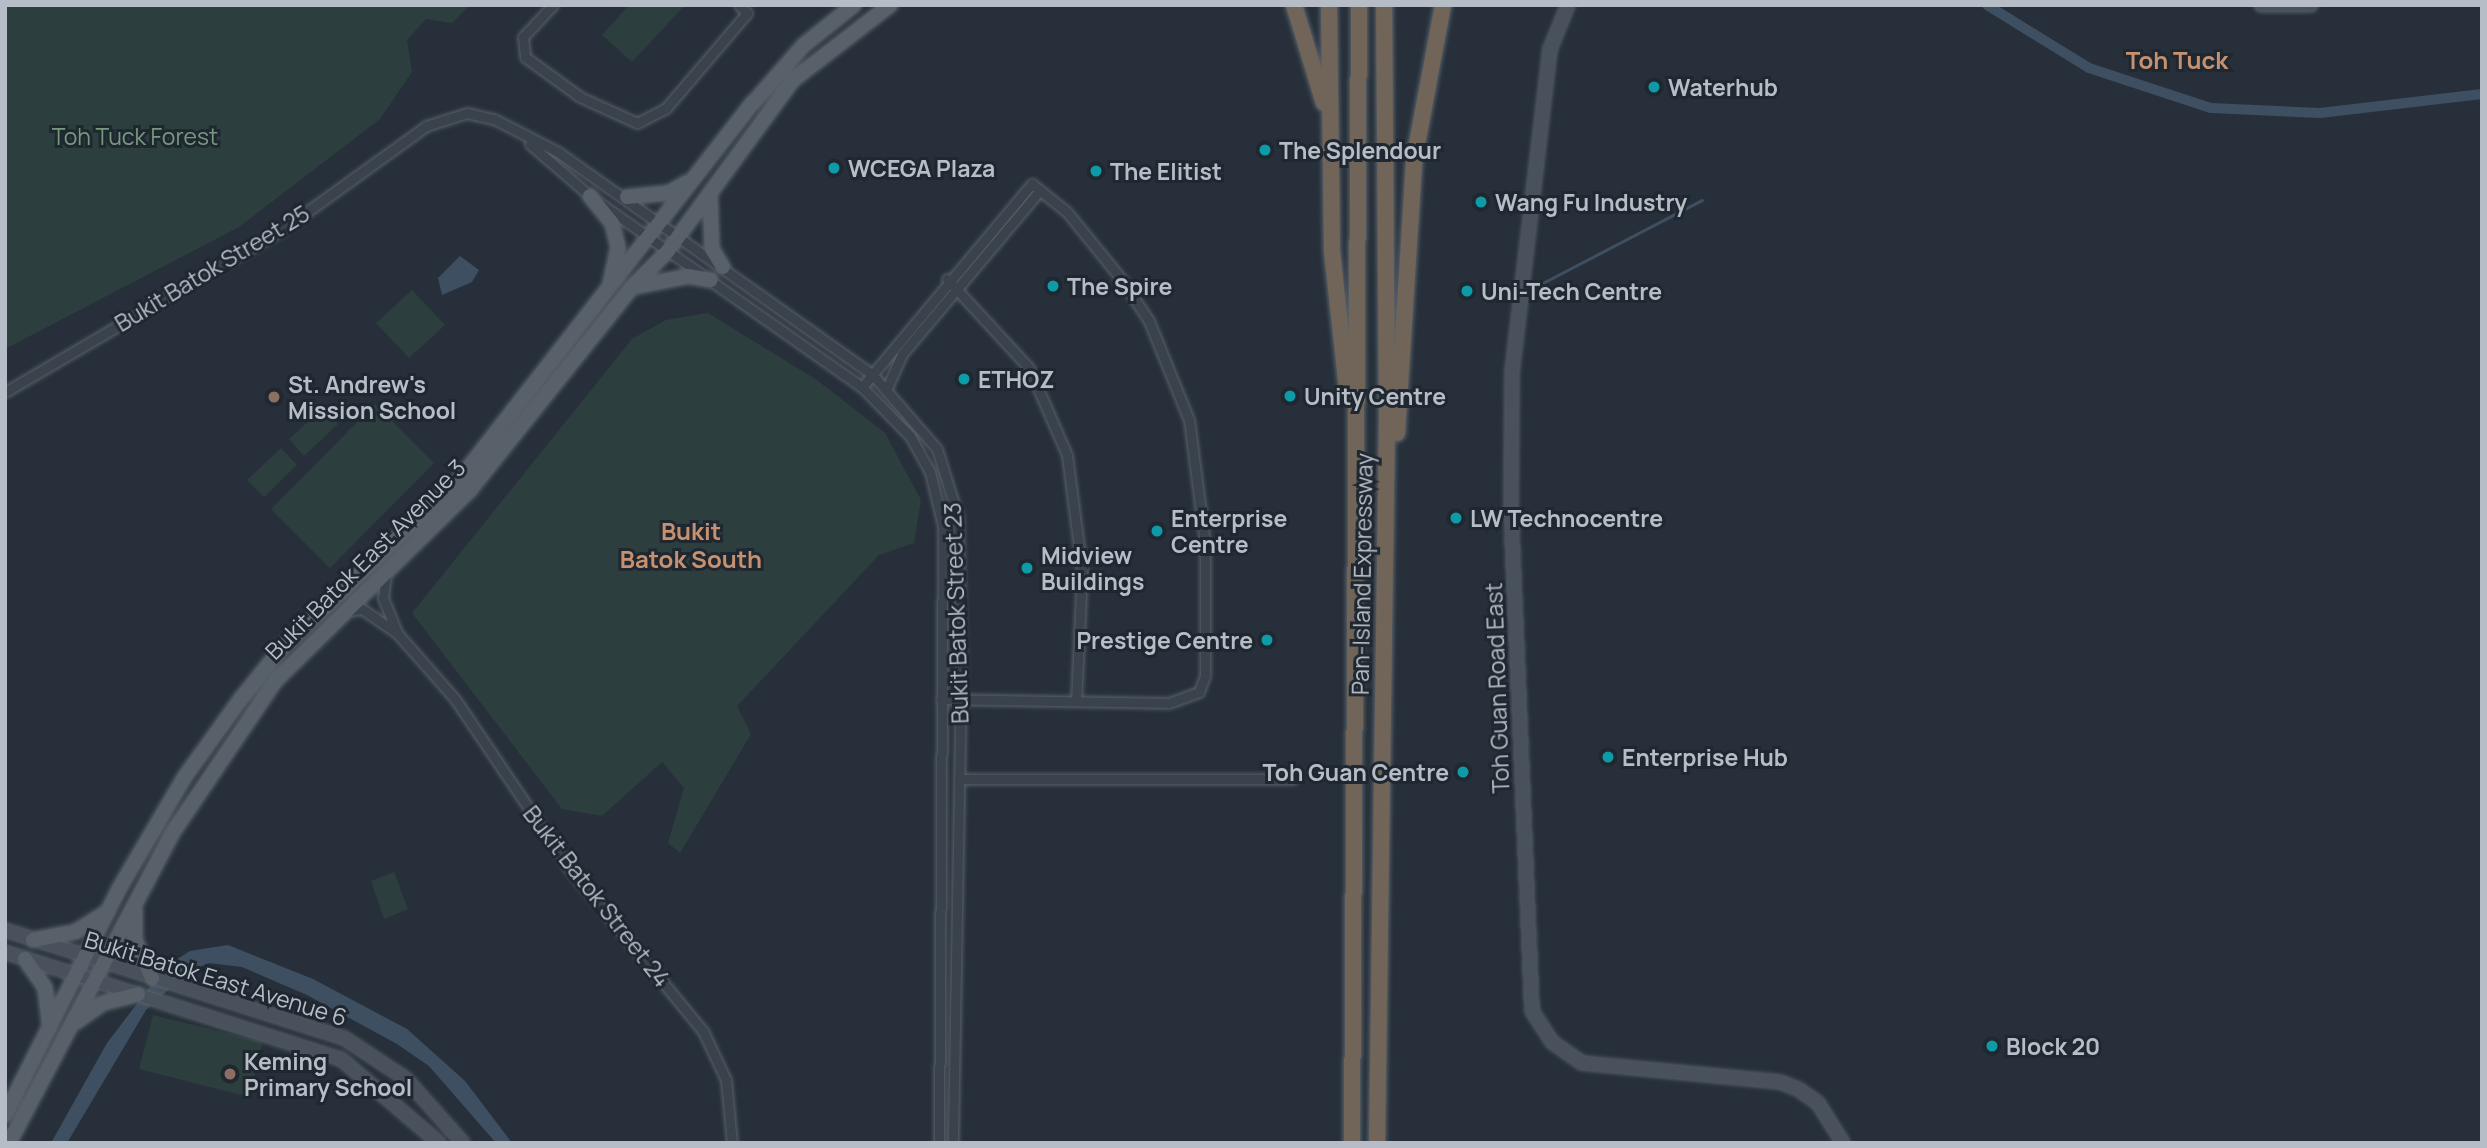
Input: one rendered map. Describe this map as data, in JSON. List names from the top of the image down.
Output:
{
  "streets": {
    "highway": ["Pan-Island Expressway"],
    "main road": ["Bukit Batok East Avenue 3"],
    "street": [
      "Bukit Batok Street 25",
      "Bukit Batok Street 23",
      "Toh Guan Road East",
      "Bukit Batok Street 24",
      "Bukit Batok East Avenue 6"
    ]
  },
  "crossings": [
    ["Bukit Batok Street 25", "Bukit Batok East Avenue 3"],
    ["Bukit Batok Street 25", "Bukit Batok Street 23"],
    ["Bukit Batok East Avenue 3", "Bukit Batok Street 23"],
    ["Bukit Batok East Avenue 3", "Bukit Batok Street 24"],
    ["Bukit Batok East Avenue 3", "Bukit Batok East Avenue 6"]
  ],
  "districts": ["Toh Tuck", "Bukit Batok South"],
  "parks": ["Toh Tuck Forest"],
  "places": [
    "Waterhub",
    "The Splendour",
    "WCEGA Plaza",
    "The Elitist",
    "Wang Fu Industry",
    "The Spire",
    "Uni-Tech Centre",
    "ETHOZ",
    "Unity Centre",
    "St. Andrew's Mission School",
    "LW Technocentre",
    "Enterprise Centre",
    "Midview Buildings",
    "Prestige Centre",
    "Enterprise Hub",
    "Toh Guan Centre",
    "Block 20",
    "Keming Primary School"
  ]
}
